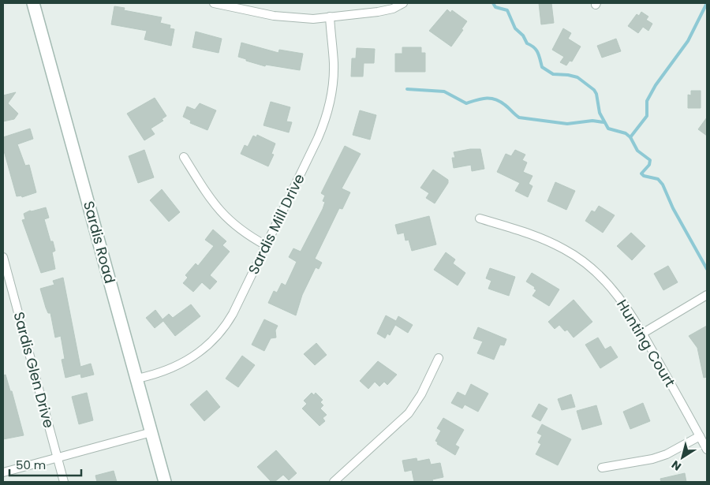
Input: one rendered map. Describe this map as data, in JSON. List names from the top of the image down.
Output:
{
  "streets": {
    "main road": ["Sardis Road"],
    "street": ["Sardis Mill Drive", "Hunting Court", "Sardis Glen Drive"]
  },
  "crossings": [
    ["Sardis Mill Drive", "Sardis Road"]
  ],
  "scale_bar": "50 m",
  "north": "bottom left"
}
